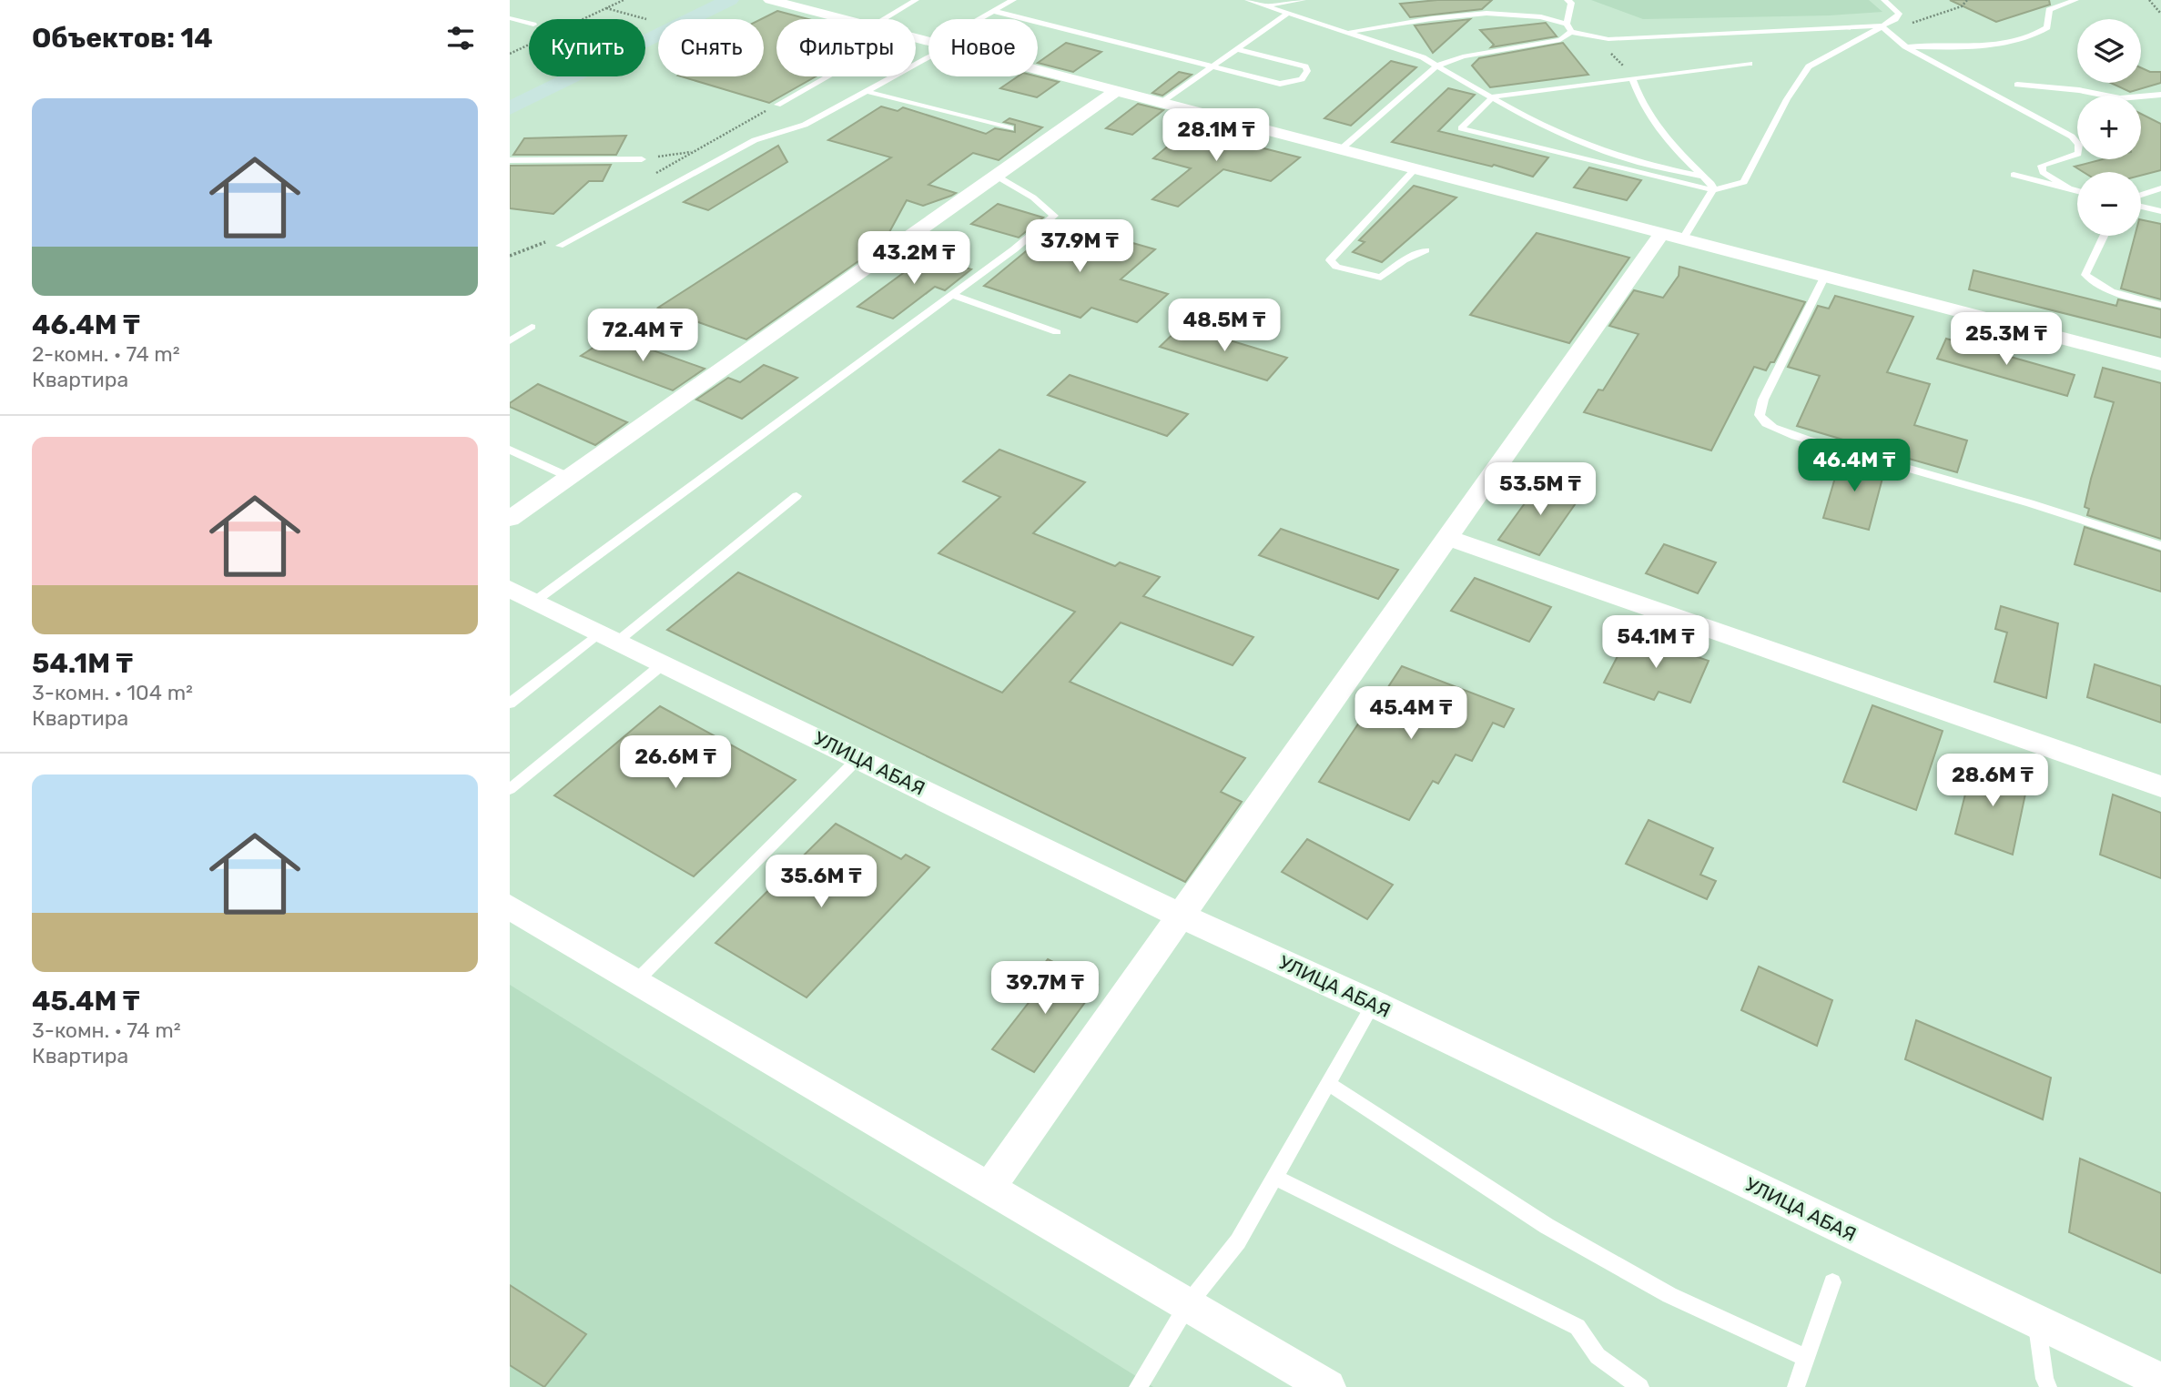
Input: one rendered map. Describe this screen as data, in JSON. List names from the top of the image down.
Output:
{
  "streets": {
    "street": ["УЛИЦА АБАЯ"]
  },
  "page": {
    "heading": "Объектов: 14",
    "map_buttons": ["+", "−"],
    "chip": [
      "Купить",
      "Снять",
      "Фильтры",
      "Новое"
    ],
    "list": [
      {
        "name": "46.4M ₸",
        "note": "2-комн. · 74 m² · Квартира"
      },
      {
        "name": "54.1M ₸",
        "note": "3-комн. · 104 m² · Квартира"
      },
      {
        "name": "45.4M ₸",
        "note": "3-комн. · 74 m² · Квартира"
      }
    ],
    "price": [
      "28.1M ₸",
      "37.9M ₸",
      "43.2M ₸",
      "48.5M ₸",
      "72.4M ₸",
      "25.3M ₸",
      "46.4M ₸",
      "53.5M ₸",
      "54.1M ₸",
      "45.4M ₸",
      "26.6M ₸",
      "28.6M ₸",
      "35.6M ₸",
      "39.7M ₸"
    ]
  }
}
